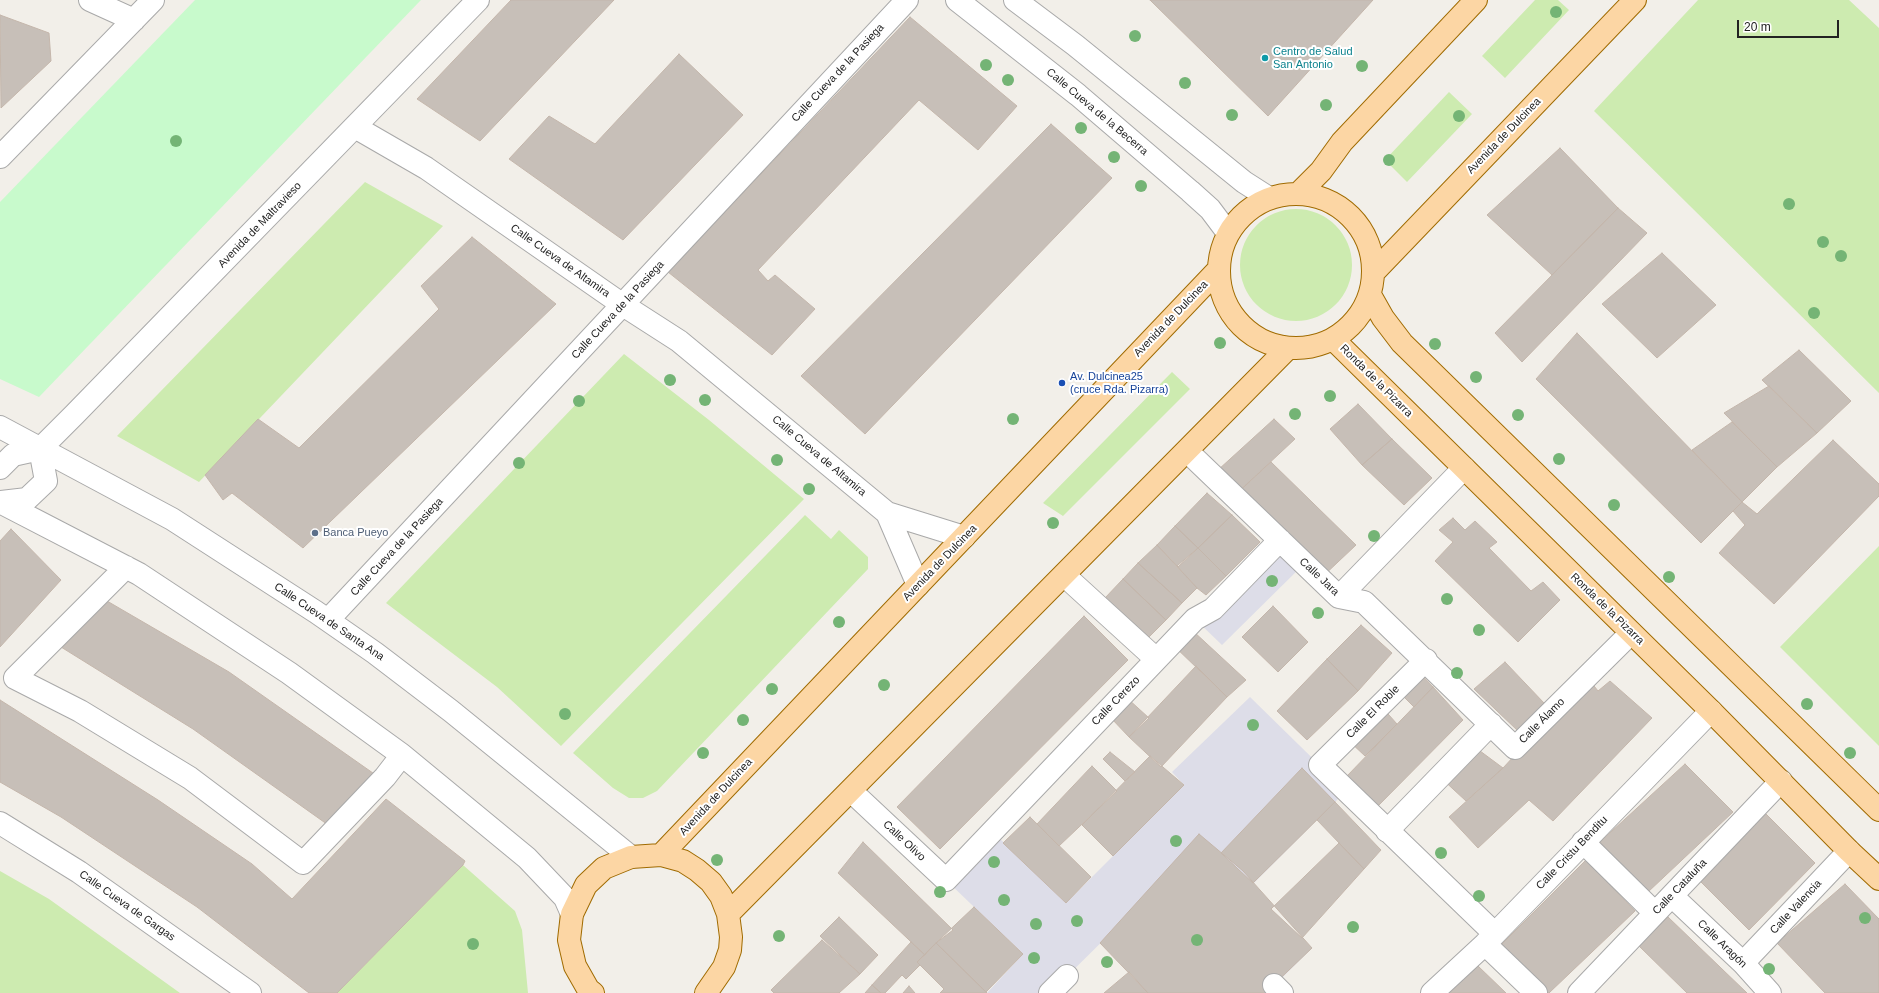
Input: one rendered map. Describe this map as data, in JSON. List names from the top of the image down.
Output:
{
  "streets": {
    "main road": ["Avenida de Dulcinea", "Ronda de la Pizarra"],
    "street": [
      "Calle Cueva de la Pasiega",
      "Calle Cueva de la Becerra",
      "Avenida de Maltravieso",
      "Calle Cueva de Altamira",
      "Calle Jara",
      "Calle Cueva de Santa Ana",
      "Calle Cerezo",
      "Calle El Roble",
      "Calle Álamo",
      "Calle Olivo",
      "Calle Cristu Benditu",
      "Calle Cataluña",
      "Calle Cueva de Gargas",
      "Calle Valencia",
      "Calle Aragón"
    ]
  },
  "crossings": [
    ["Calle Cueva de la Pasiega", "Calle Cueva de Altamira"],
    ["Calle Cueva de la Pasiega", "Calle Cueva de Santa Ana"],
    ["Avenida de Maltravieso", "Calle Cueva de Altamira"],
    ["Avenida de Maltravieso", "Calle Cueva de Santa Ana"],
    ["Ronda de la Pizarra", "Calle Álamo"],
    ["Ronda de la Pizarra", "Calle Cristu Benditu"],
    ["Ronda de la Pizarra", "Calle Cataluña"],
    ["Ronda de la Pizarra", "Calle Valencia"],
    ["Calle Jara", "Calle Cerezo"],
    ["Calle Jara", "Calle El Roble"],
    ["Calle Jara", "Calle Álamo"],
    ["Calle Cerezo", "Calle Olivo"],
    ["Calle Cataluña", "Calle Aragón"],
    ["Calle Valencia", "Calle Aragón"]
  ],
  "places": ["Centro de Salud San Antonio", "Av. Dulcinea25 (cruce Rda. Pizarra)", "Banca Pueyo"],
  "scale_bar": "20 m"
}
